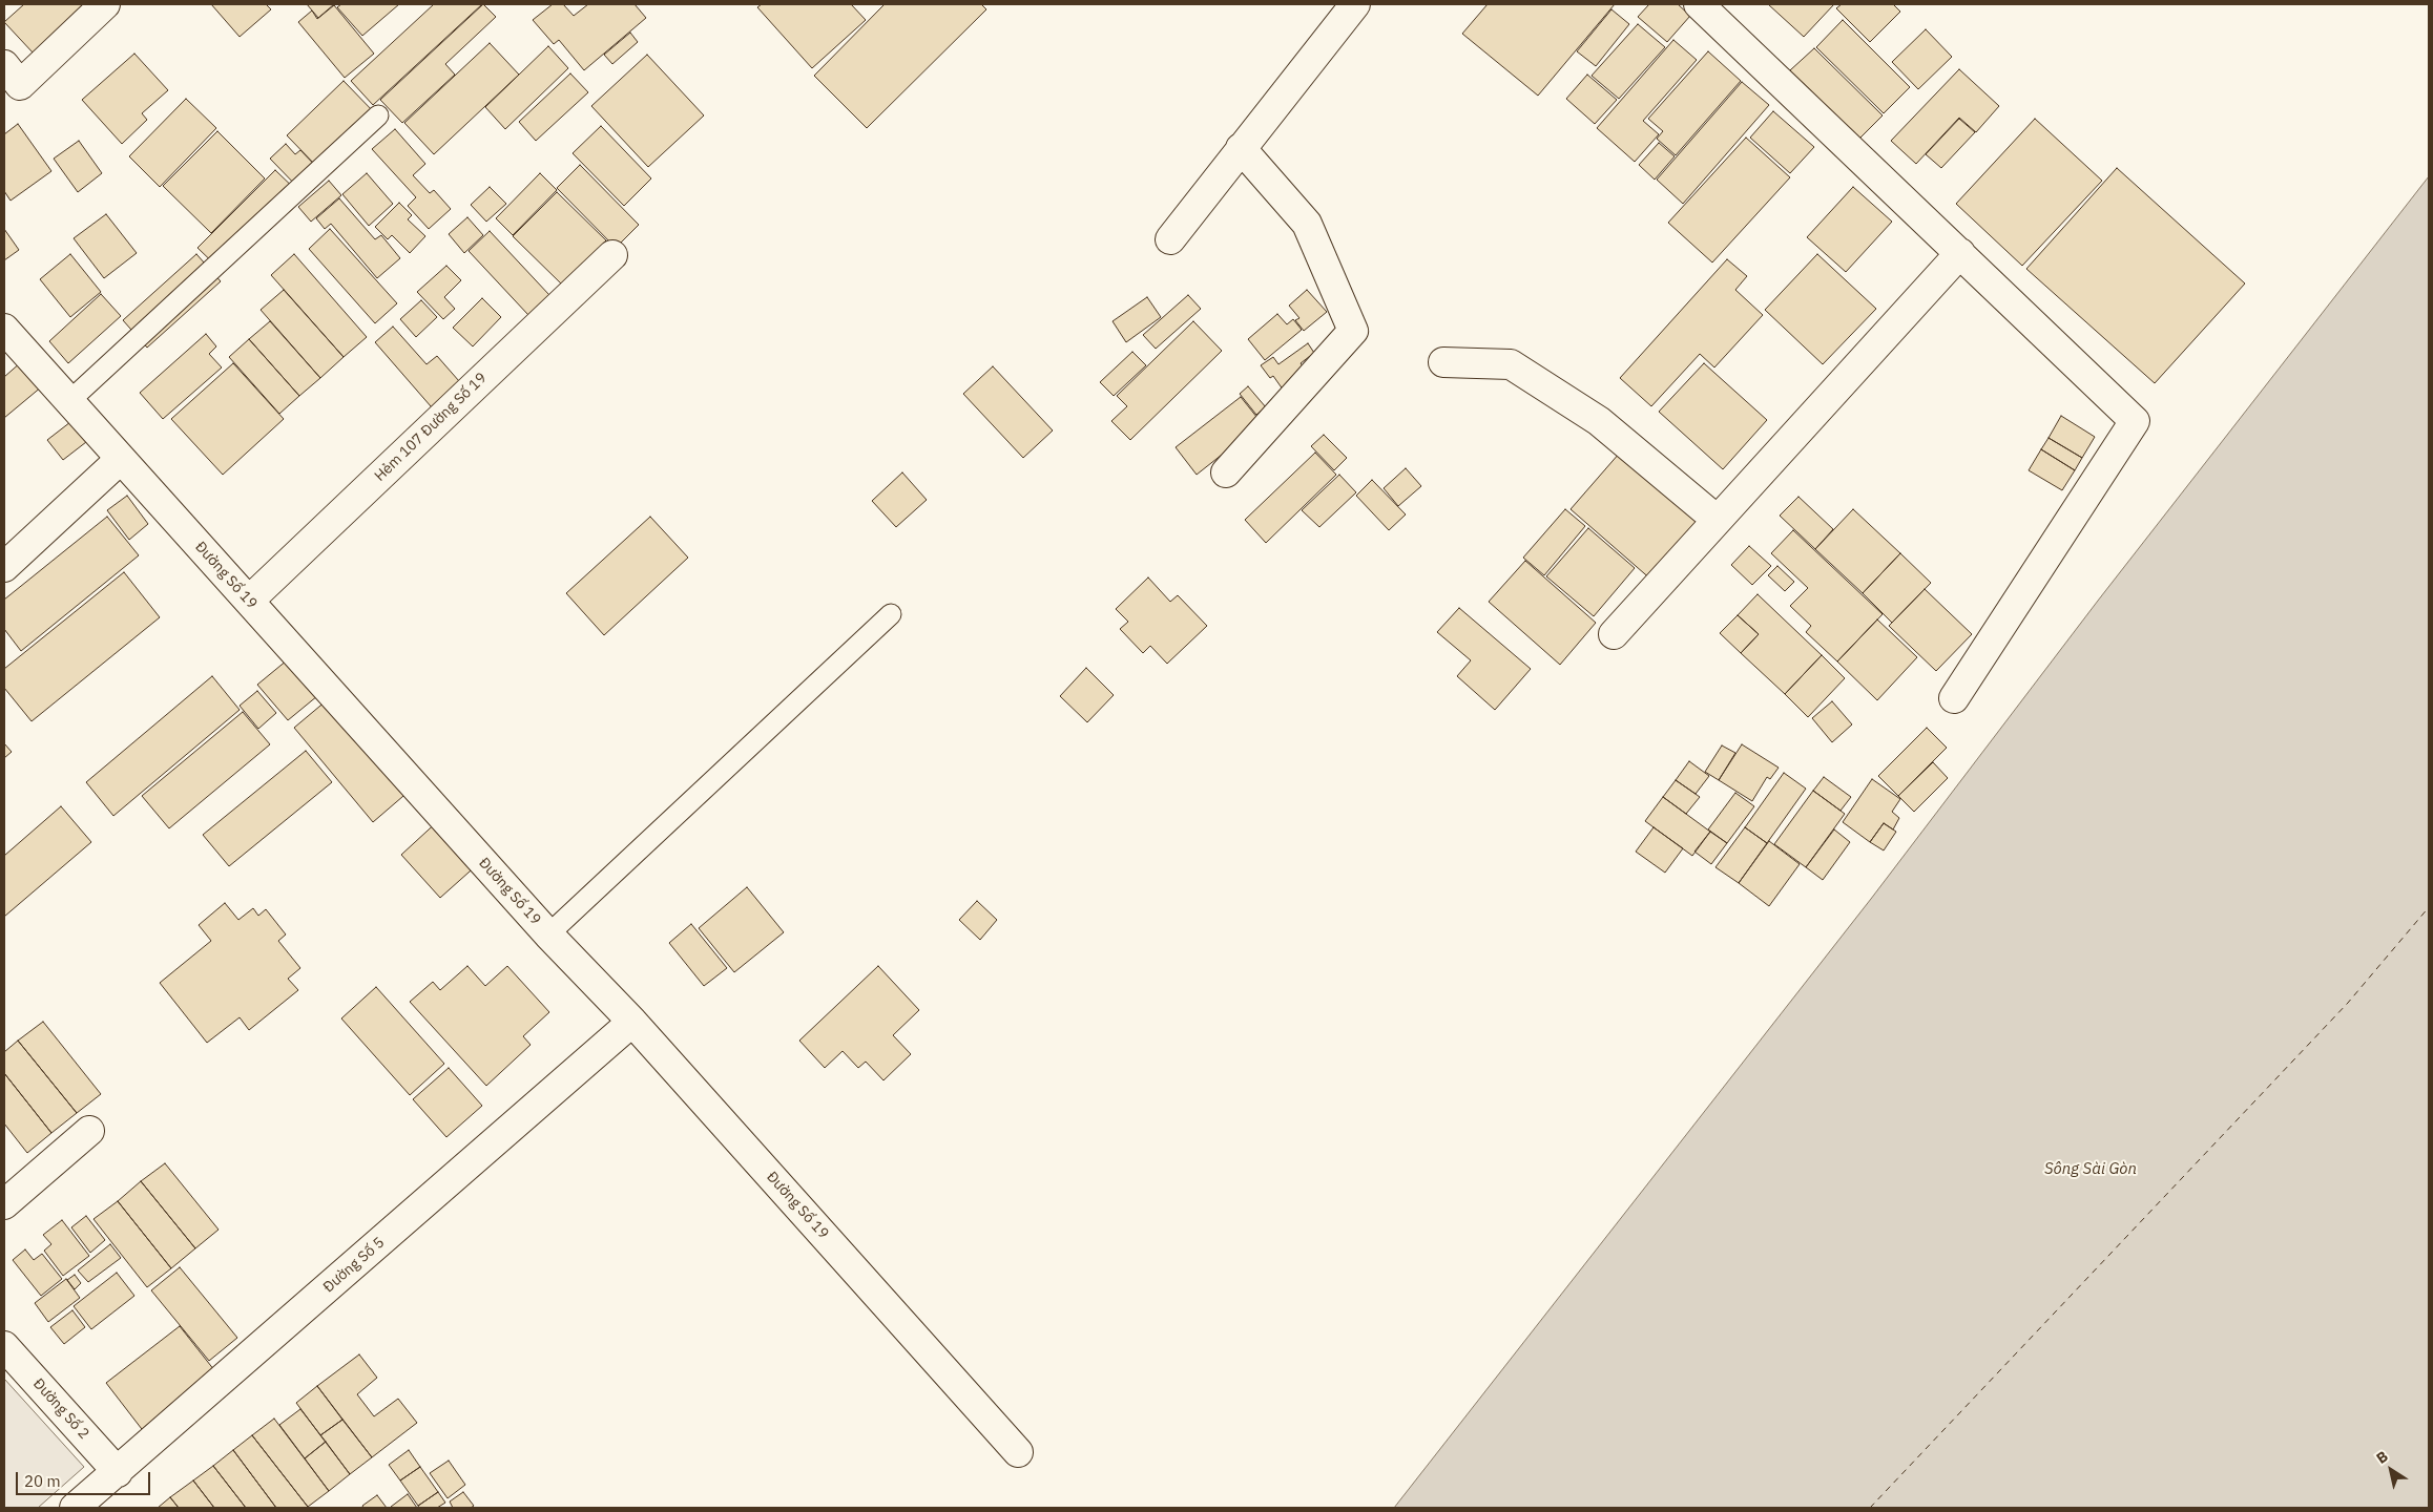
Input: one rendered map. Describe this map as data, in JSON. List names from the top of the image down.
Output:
{
  "streets": {
    "street": [
      "Hẻm 107 Đường Số 19",
      "Đường Số 19",
      "Đường Số 5",
      "Đường Số 2"
    ]
  },
  "crossings": [
    ["Hẻm 107 Đường Số 19", "Đường Số 19"],
    ["Đường Số 19", "Đường Số 5"],
    ["Đường Số 5", "Đường Số 2"]
  ],
  "water": ["Sông Sài Gòn"],
  "scale_bar": "20 m",
  "north": "top left"
}
